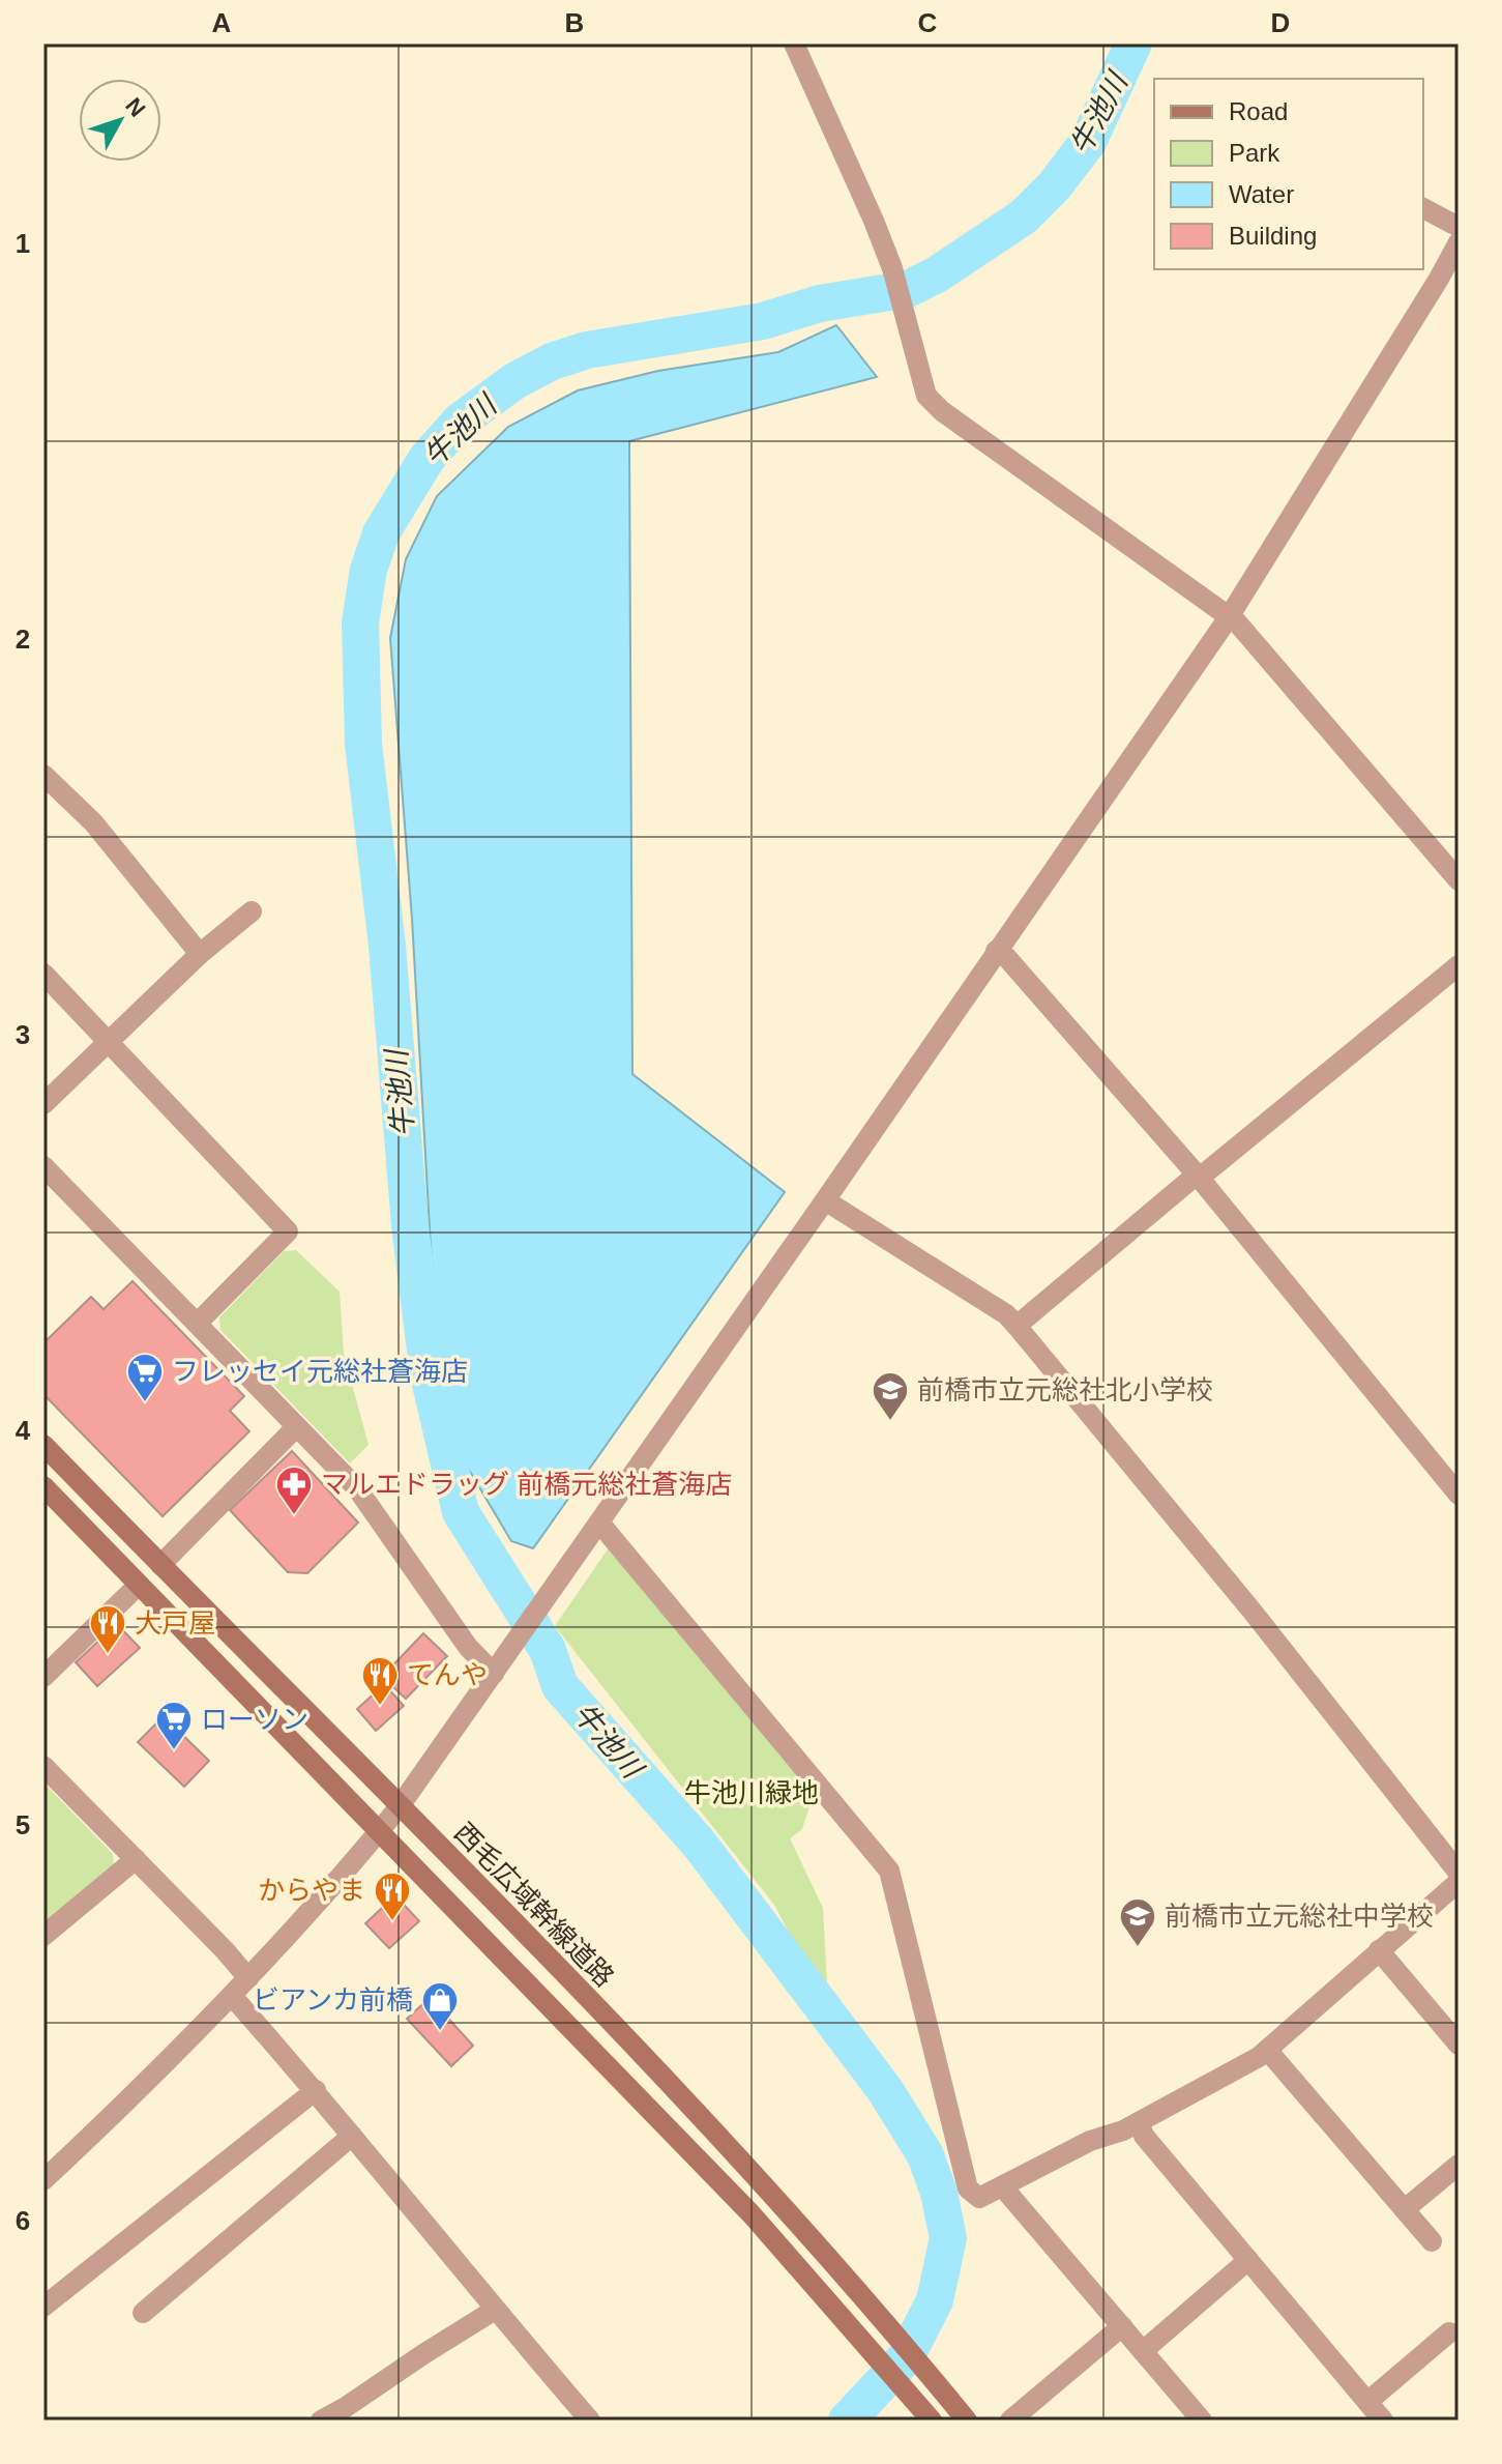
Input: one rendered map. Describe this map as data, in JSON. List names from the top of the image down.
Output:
{
  "streets": {
    "main road": ["西毛広域幹線道路"]
  },
  "water": ["牛池川"],
  "parks": ["牛池川緑地"],
  "places": {
    "supermarket": ["フレッセイ元総社蒼海店", "ローソン"],
    "school or university": ["前橋市立元総社北小学校", "前橋市立元総社中学校"],
    "pharmacy": ["マルエドラッグ 前橋元総社蒼海店"],
    "restaurant": ["大戸屋", "てんや", "からやま"],
    "shop": ["ビアンカ前橋"]
  },
  "legend": [
    "Road",
    "Park",
    "Water",
    "Building"
  ],
  "north": "top right",
  "grid": {
    "columns": [
      "A",
      "B",
      "C",
      "D"
    ],
    "rows": [
      "1",
      "2",
      "3",
      "4",
      "5",
      "6"
    ]
  }
}
